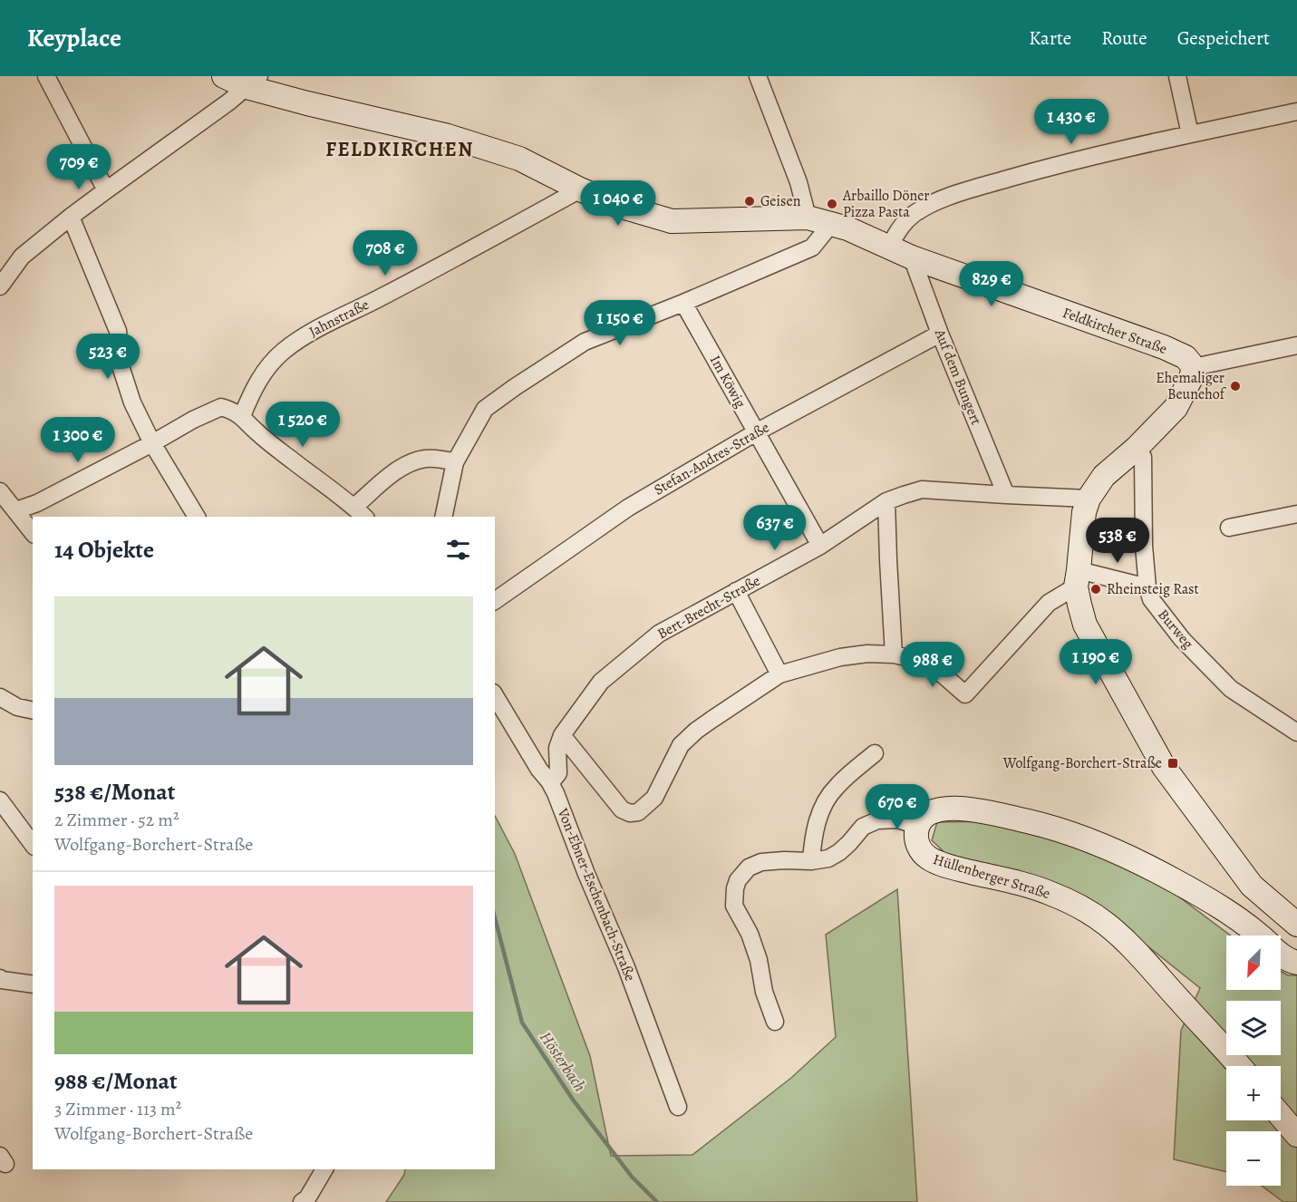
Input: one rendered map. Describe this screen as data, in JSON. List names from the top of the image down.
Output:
{
  "streets": {
    "street": [
      "Jahnstraße",
      "Feldkircher Straße",
      "Auf dem Bungert",
      "Im Köwig",
      "Stefan-Andres-Straße",
      "Bert-Brecht-Straße",
      "Burweg",
      "Hüllenberger Straße",
      "Von-Ebner-Eschenbach-Straße"
    ]
  },
  "crossings": [
    ["Jahnstraße", "Feldkircher Straße"],
    ["Feldkircher Straße", "Auf dem Bungert"],
    ["Auf dem Bungert", "Stefan-Andres-Straße"],
    ["Auf dem Bungert", "Bert-Brecht-Straße"],
    ["Im Köwig", "Stefan-Andres-Straße"],
    ["Im Köwig", "Bert-Brecht-Straße"],
    ["Bert-Brecht-Straße", "Von-Ebner-Eschenbach-Straße"]
  ],
  "districts": ["FELDKIRCHEN"],
  "water": ["Hösterbach"],
  "places": {
    "other": [
      "Geisen",
      "Arbaillo Döner Pizza Pasta",
      "Ehemaliger Beunehof",
      "Rheinsteig Rast"
    ],
    "transit": ["Wolfgang-Borchert-Straße"]
  },
  "north": "bottom left",
  "page": {
    "header": "Keyplace",
    "nav": ["Karte", "Route", "Gespeichert"],
    "price": [
      "1 430 €",
      "709 €",
      "1 040 €",
      "708 €",
      "829 €",
      "1 150 €",
      "523 €",
      "1 520 €",
      "1 300 €",
      "637 €",
      "538 €",
      "1 190 €",
      "988 €",
      "670 €"
    ],
    "heading": "14 Objekte",
    "list": [
      {
        "name": "538 €/Monat",
        "note": "2 Zimmer · 52 m² · Wolfgang-Borchert-Straße"
      },
      {
        "name": "988 €/Monat",
        "note": "3 Zimmer · 113 m² · Wolfgang-Borchert-Straße"
      }
    ],
    "map_buttons": ["+", "−"]
  }
}
